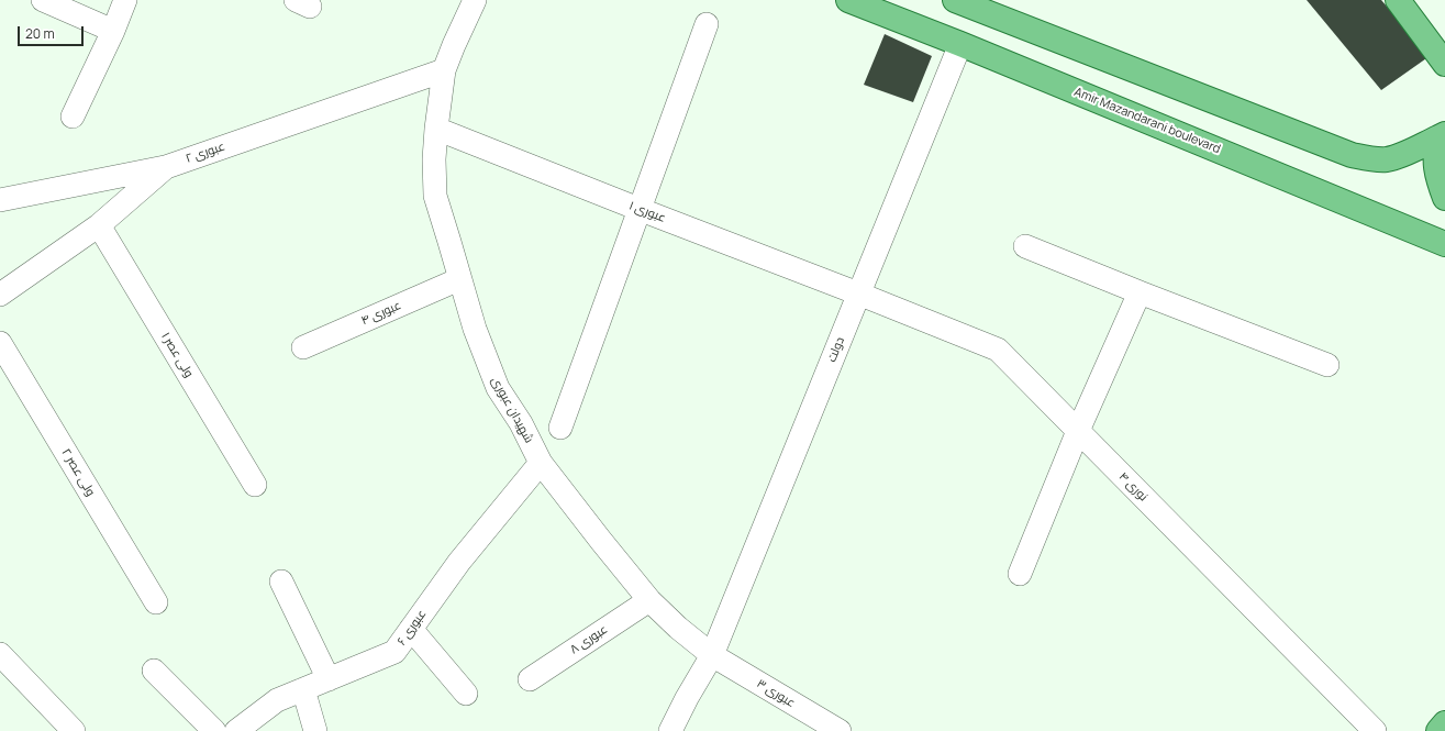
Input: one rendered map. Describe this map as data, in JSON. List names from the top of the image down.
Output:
{
  "streets": {
    "main road": ["Amir Mazandarani boulevard"],
    "street": [
      "عبوری ۲",
      "عبوری ۱",
      "عبوری ۴",
      "دولت",
      "ولی عصر ۱",
      "شهیدان عبوری",
      "ولی عصر ۲",
      "نوری ۴",
      "عبوری ۶",
      "عبوری ۸",
      "عبوری ۳"
    ]
  },
  "crossings": [
    ["Amir Mazandarani boulevard", "دولت"],
    ["عبوری ۲", "ولی عصر ۱"],
    ["عبوری ۲", "شهیدان عبوری"],
    ["عبوری ۱", "دولت"],
    ["عبوری ۱", "شهیدان عبوری"],
    ["عبوری ۱", "نوری ۴"],
    ["عبوری ۴", "شهیدان عبوری"],
    ["دولت", "شهیدان عبوری"],
    ["دولت", "نوری ۴"],
    ["دولت", "عبوری ۳"],
    ["شهیدان عبوری", "عبوری ۶"],
    ["شهیدان عبوری", "عبوری ۸"],
    ["شهیدان عبوری", "عبوری ۳"]
  ],
  "scale_bar": "20 m"
}
